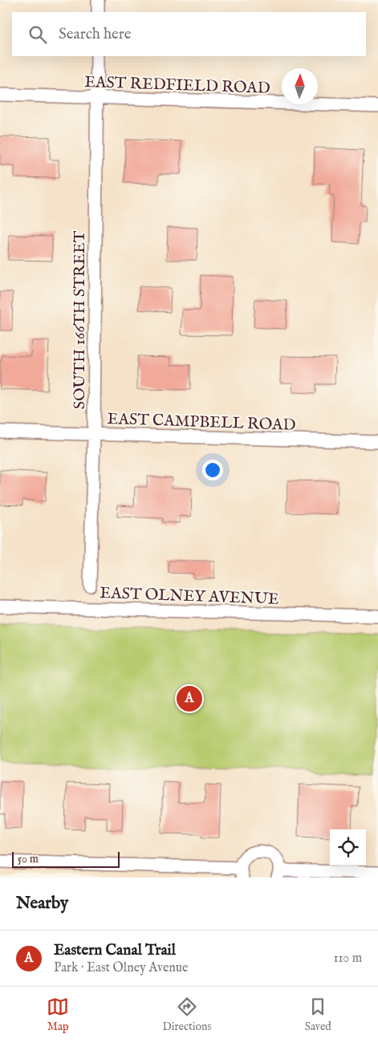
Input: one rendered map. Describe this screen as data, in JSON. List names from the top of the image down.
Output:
{
  "streets": {
    "street": [
      "EAST REDFIELD ROAD",
      "SOUTH 166TH STREET",
      "EAST CAMPBELL ROAD",
      "EAST OLNEY AVENUE"
    ]
  },
  "crossings": [
    ["EAST REDFIELD ROAD", "SOUTH 166TH STREET"],
    ["SOUTH 166TH STREET", "EAST CAMPBELL ROAD"]
  ],
  "scale_bar": "50 m",
  "north": "top",
  "page": {
    "search": "Search here",
    "pins": "A",
    "scale": "50 m",
    "heading": "Nearby",
    "list": [
      {
        "mark": "A",
        "name": "Eastern Canal Trail",
        "note": "Park · East Olney Avenue",
        "value": "110 m"
      }
    ],
    "nav": ["Map", "Directions", "Saved"]
  }
}
